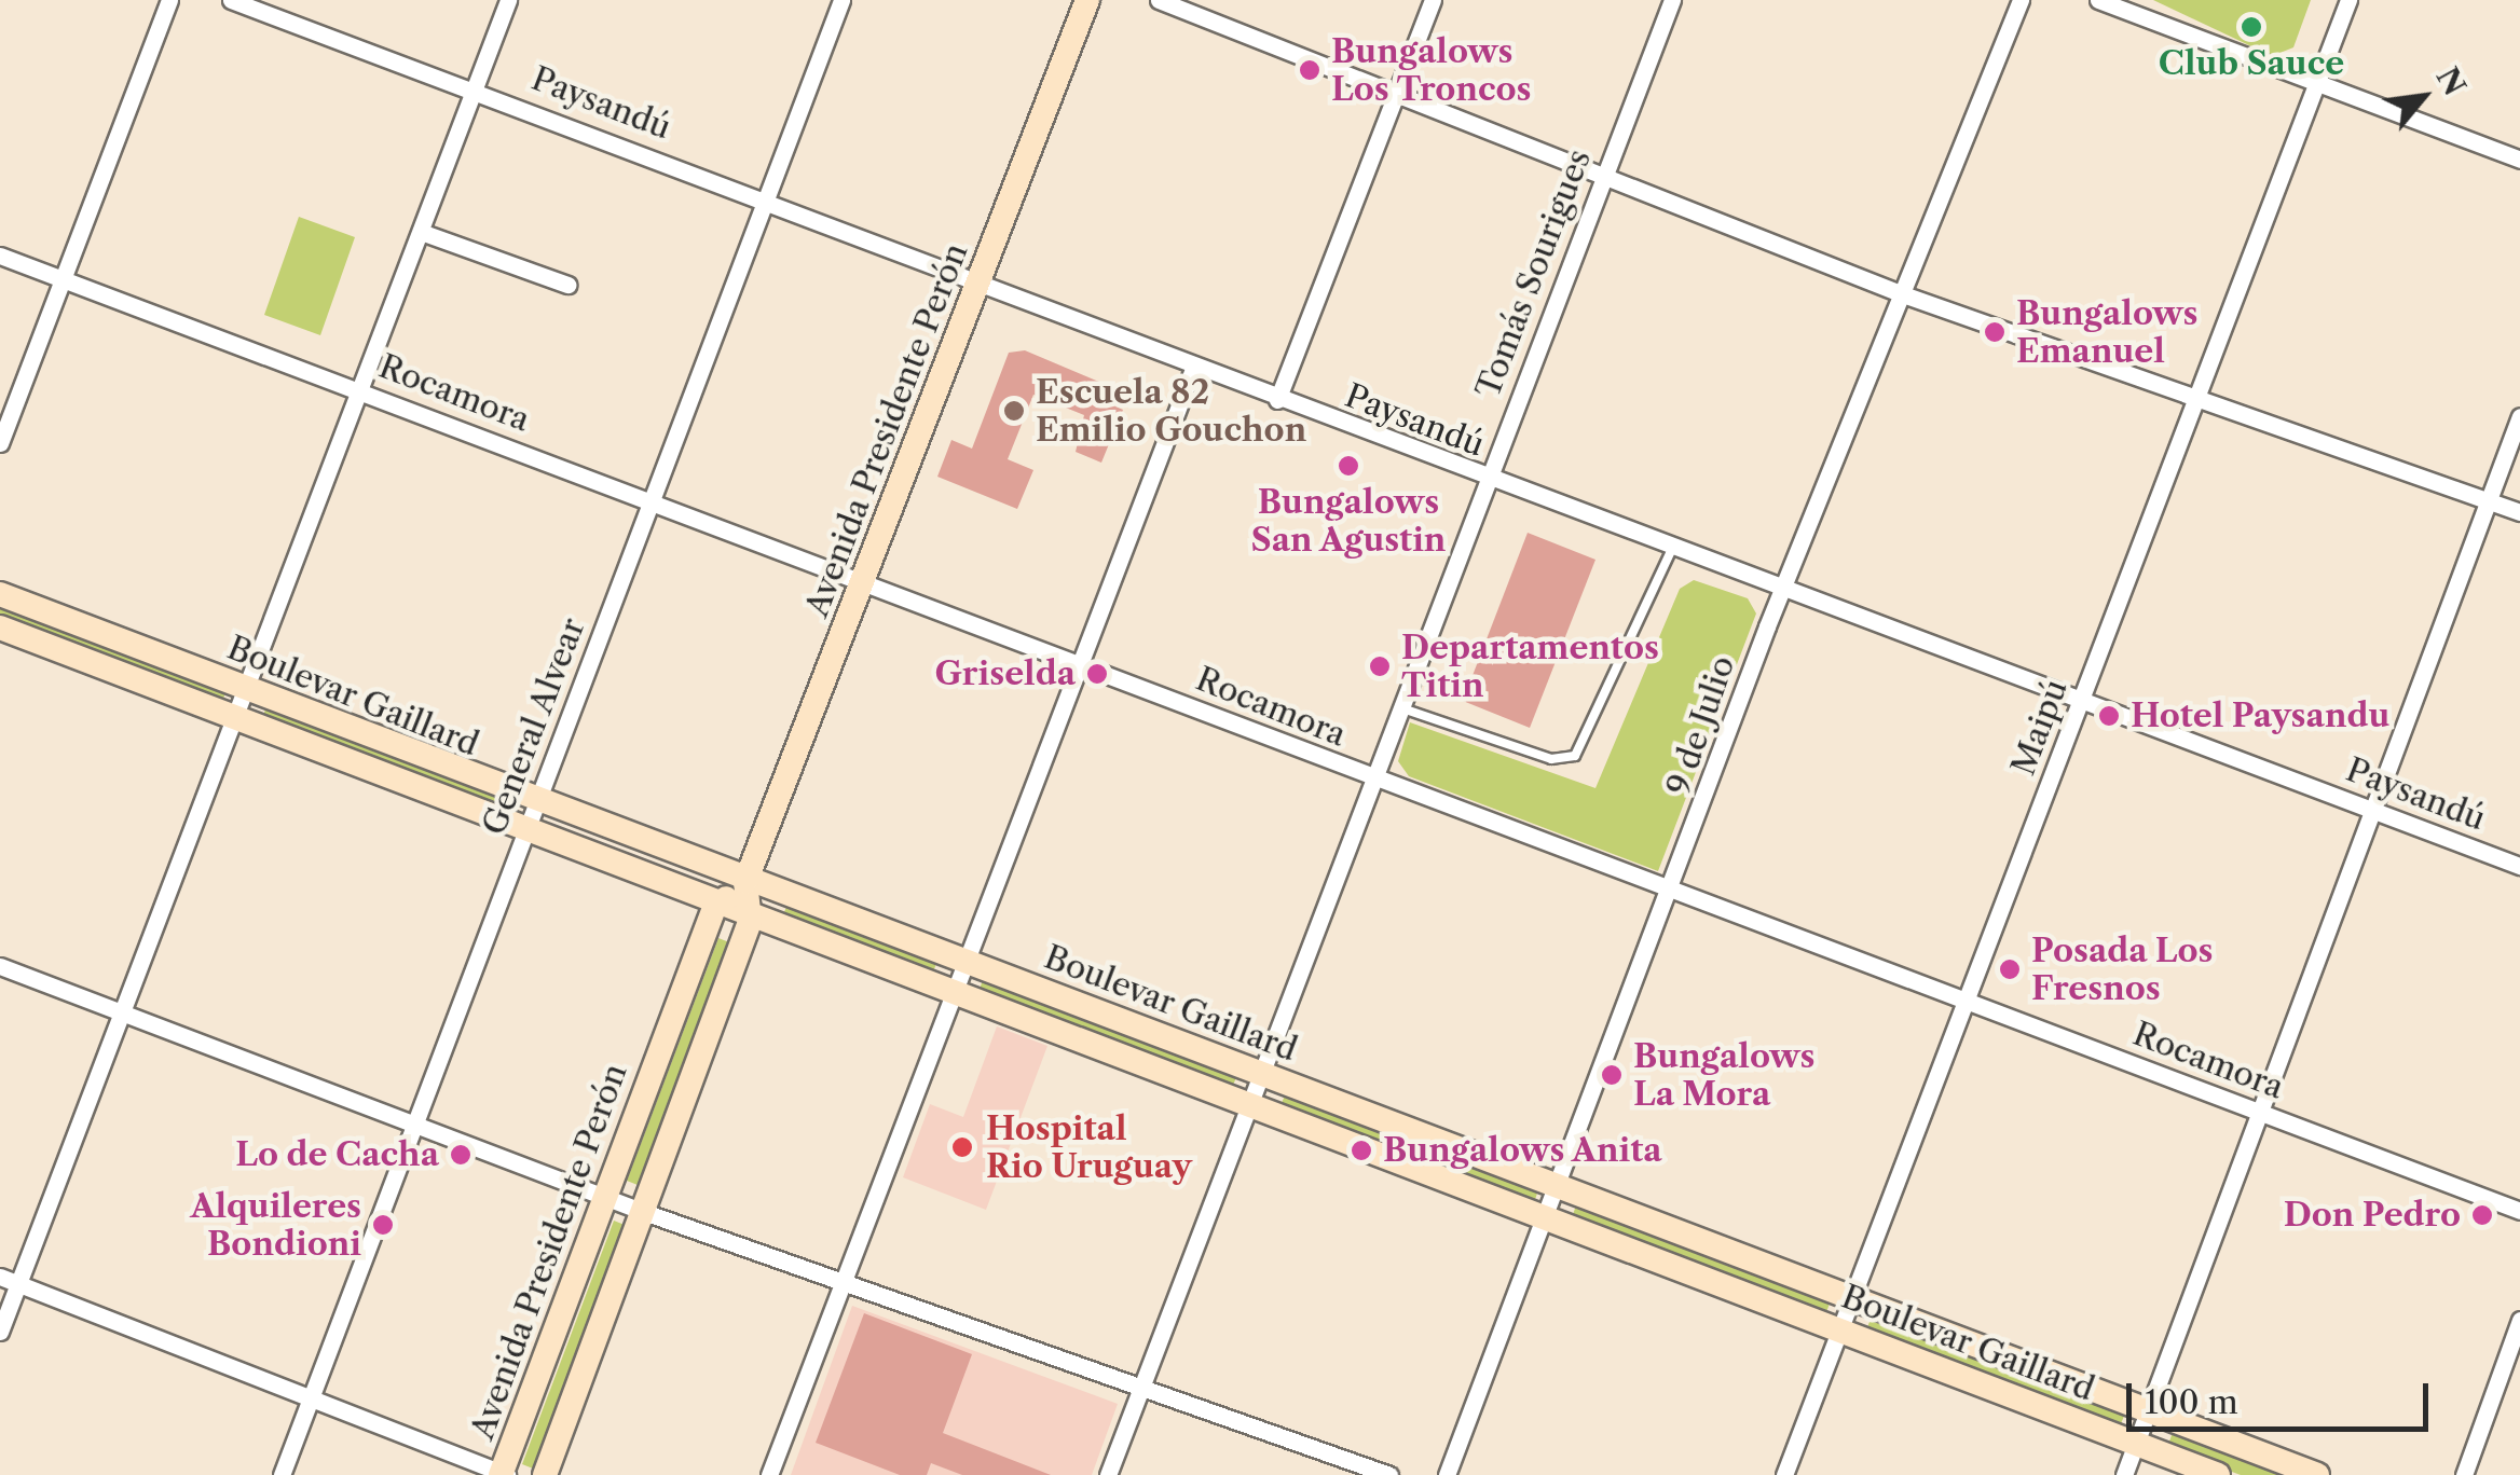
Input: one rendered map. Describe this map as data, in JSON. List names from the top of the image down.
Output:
{
  "streets": {
    "street": [
      "Paysandú",
      "Tomás Sourigues",
      "Rocamora",
      "Avenida Presidente Perón",
      "Boulevar Gaillard",
      "9 de Julio",
      "General Alvear",
      "Maipú"
    ]
  },
  "crossings": [
    ["Paysandú", "Tomás Sourigues"],
    ["Paysandú", "Avenida Presidente Perón"],
    ["Paysandú", "9 de Julio"],
    ["Paysandú", "General Alvear"],
    ["Paysandú", "Maipú"],
    ["Tomás Sourigues", "Rocamora"],
    ["Tomás Sourigues", "Boulevar Gaillard"],
    ["Rocamora", "Avenida Presidente Perón"],
    ["Rocamora", "9 de Julio"],
    ["Rocamora", "General Alvear"],
    ["Rocamora", "Maipú"],
    ["Avenida Presidente Perón", "Boulevar Gaillard"],
    ["Boulevar Gaillard", "9 de Julio"],
    ["Boulevar Gaillard", "General Alvear"],
    ["Boulevar Gaillard", "Maipú"]
  ],
  "places": [
    "Club Sauce",
    "Bungalows Los Troncos",
    "Bungalows Emanuel",
    "Escuela 82 Emilio Gouchon",
    "Bungalows San Agustin",
    "Departamentos Titin",
    "Griselda",
    "Hotel Paysandu",
    "Posada Los Fresnos",
    "Bungalows La Mora",
    "Hospital Rio Uruguay",
    "Bungalows Anita",
    "Lo de Cacha",
    "Don Pedro",
    "Alquileres Bondioni"
  ],
  "scale_bar": "100 m",
  "north": "top right"
}
